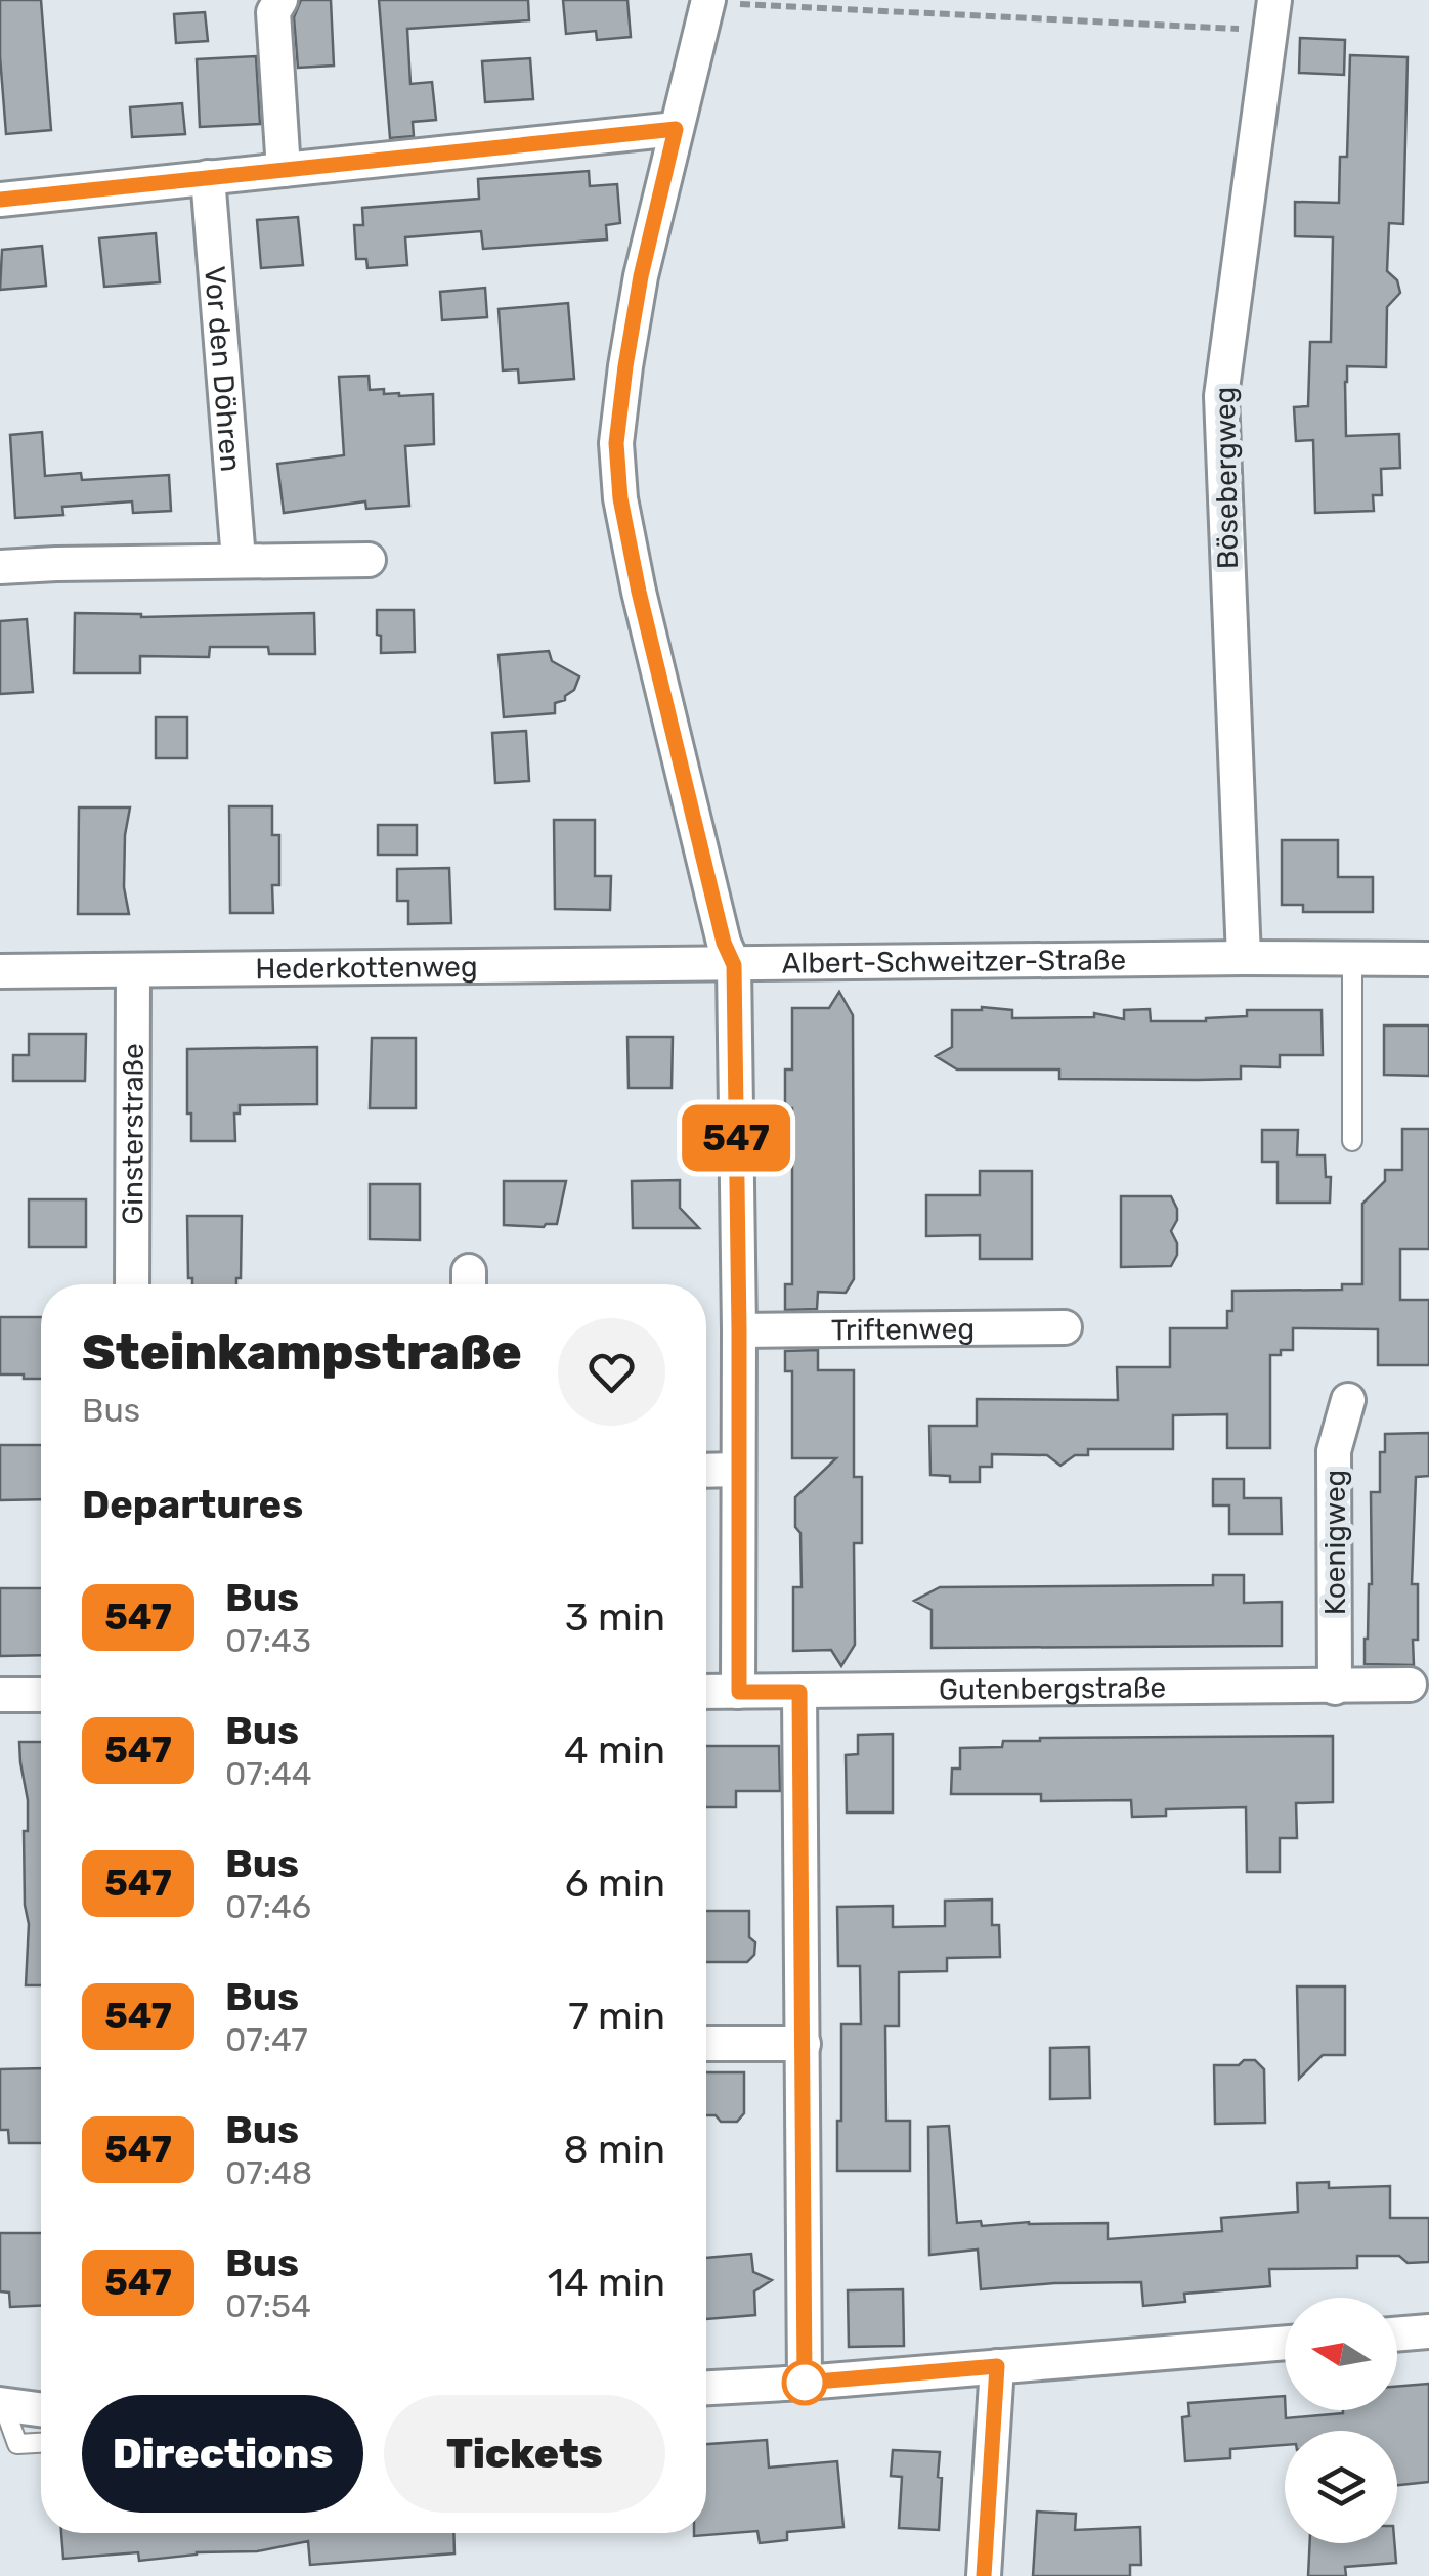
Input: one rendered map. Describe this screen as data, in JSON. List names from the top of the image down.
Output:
{
  "streets": {
    "street": [
      "Vor den Döhren",
      "Bösebergweg",
      "Albert-Schweitzer-Straße",
      "Hederkottenweg",
      "Ginsterstraße",
      "Triftenweg",
      "Koenigweg",
      "Gutenbergstraße"
    ]
  },
  "crossings": [
    ["Bösebergweg", "Albert-Schweitzer-Straße"],
    ["Albert-Schweitzer-Straße", "Hederkottenweg"],
    ["Hederkottenweg", "Ginsterstraße"],
    ["Koenigweg", "Gutenbergstraße"]
  ],
  "lines": ["bus line 547"],
  "north": "left",
  "page": {
    "on_map": "547",
    "heading": [
      ["Steinkampstraße", "Bus"],
      "Departures"
    ],
    "list": [
      {
        "mark": "547",
        "name": "Bus",
        "note": "07:43",
        "value": "3 min"
      },
      {
        "mark": "547",
        "name": "Bus",
        "note": "07:44",
        "value": "4 min"
      },
      {
        "mark": "547",
        "name": "Bus",
        "note": "07:46",
        "value": "6 min"
      },
      {
        "mark": "547",
        "name": "Bus",
        "note": "07:47",
        "value": "7 min"
      },
      {
        "mark": "547",
        "name": "Bus",
        "note": "07:48",
        "value": "8 min"
      },
      {
        "mark": "547",
        "name": "Bus",
        "note": "07:54",
        "value": "14 min"
      }
    ],
    "buttons": ["Directions", "Tickets"]
  }
}
